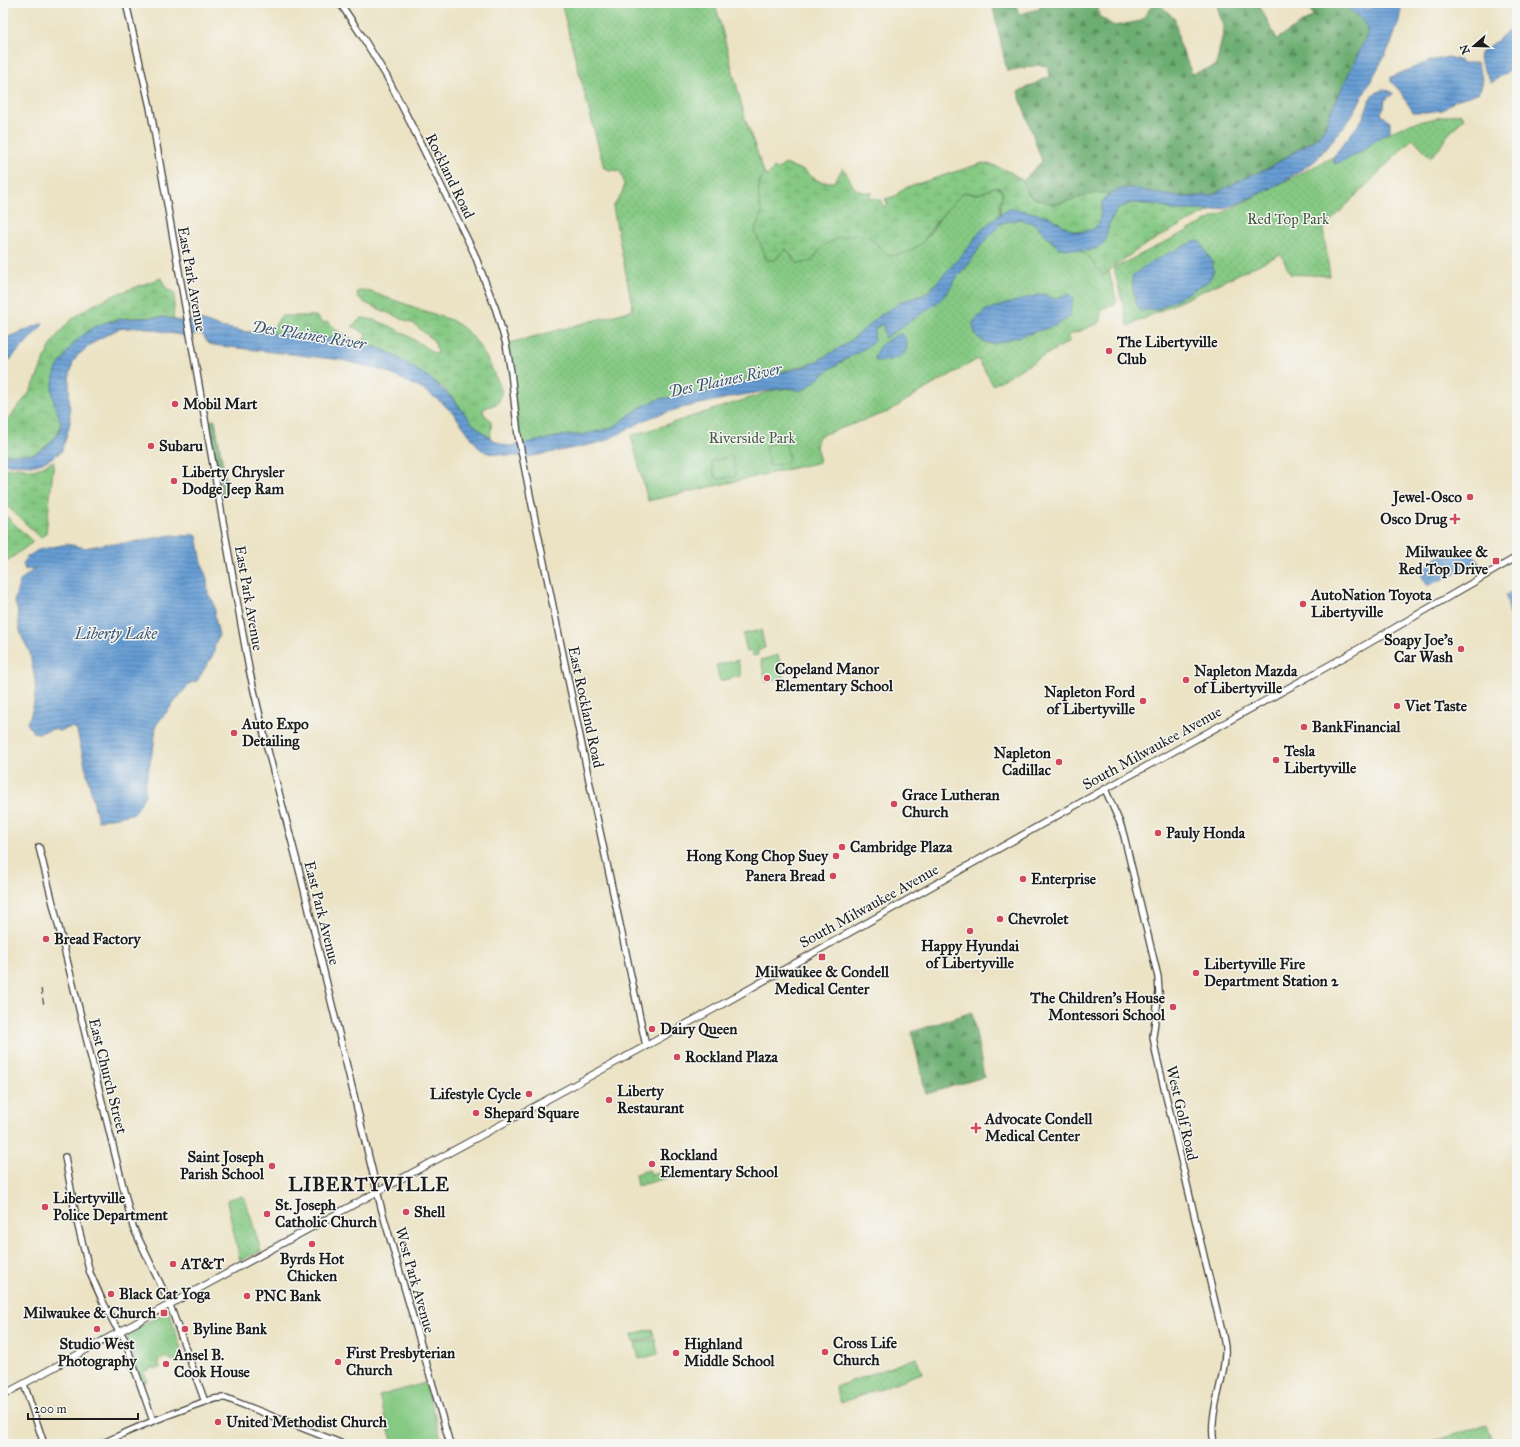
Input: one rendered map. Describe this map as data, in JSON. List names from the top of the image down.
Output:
{
  "streets": {
    "main road": ["South Milwaukee Avenue"],
    "street": [
      "Rockland Road",
      "East Park Avenue",
      "East Rockland Road",
      "East Church Street",
      "West Golf Road",
      "West Park Avenue"
    ]
  },
  "crossings": [
    ["Rockland Road", "East Rockland Road"],
    ["East Park Avenue", "South Milwaukee Avenue"],
    ["East Park Avenue", "West Park Avenue"],
    ["East Rockland Road", "South Milwaukee Avenue"],
    ["South Milwaukee Avenue", "East Church Street"],
    ["South Milwaukee Avenue", "West Golf Road"],
    ["South Milwaukee Avenue", "West Park Avenue"]
  ],
  "districts": ["LIBERTYVILLE"],
  "water": ["Des Plaines River", "Liberty Lake"],
  "parks": ["Red Top Park", "Riverside Park"],
  "places": {
    "other": [
      "The Libertyville Club",
      "Mobil Mart",
      "Subaru",
      "Liberty Chrysler Dodge Jeep Ram",
      "Jewel-Osco",
      "AutoNation Toyota Libertyville",
      "Soapy Joe's Car Wash",
      "Copeland Manor Elementary School",
      "Napleton Mazda of Libertyville",
      "Napleton Ford of Libertyville",
      "Viet Taste",
      "BankFinancial",
      "Auto Expo Detailing",
      "Tesla Libertyville",
      "Napleton Cadillac",
      "Grace Lutheran Church",
      "Pauly Honda",
      "Cambridge Plaza",
      "Hong Kong Chop Suey",
      "Panera Bread",
      "Enterprise",
      "Chevrolet",
      "Happy Hyundai of Libertyville",
      "Bread Factory",
      "Libertyville Fire Department Station 2",
      "The Children's House Montessori School",
      "Dairy Queen",
      "Rockland Plaza",
      "Lifestyle Cycle",
      "Liberty Restaurant",
      "Shepard Square",
      "Rockland Elementary School",
      "Saint Joseph Parish School",
      "Libertyville Police Department",
      "Shell",
      "St. Joseph Catholic Church",
      "Byrds Hot Chicken",
      "AT&T",
      "Black Cat Yoga",
      "PNC Bank",
      "Studio West Photography",
      "Byline Bank",
      "Cross Life Church",
      "Highland Middle School",
      "First Presbyterian Church",
      "Ansel B. Cook House",
      "United Methodist Church"
    ],
    "health": ["Osco Drug", "Advocate Condell Medical Center"],
    "transit": ["Milwaukee & Red Top Drive", "Milwaukee & Condell Medical Center", "Milwaukee & Church"]
  },
  "scale_bar": "200 m",
  "north": "left"
}
